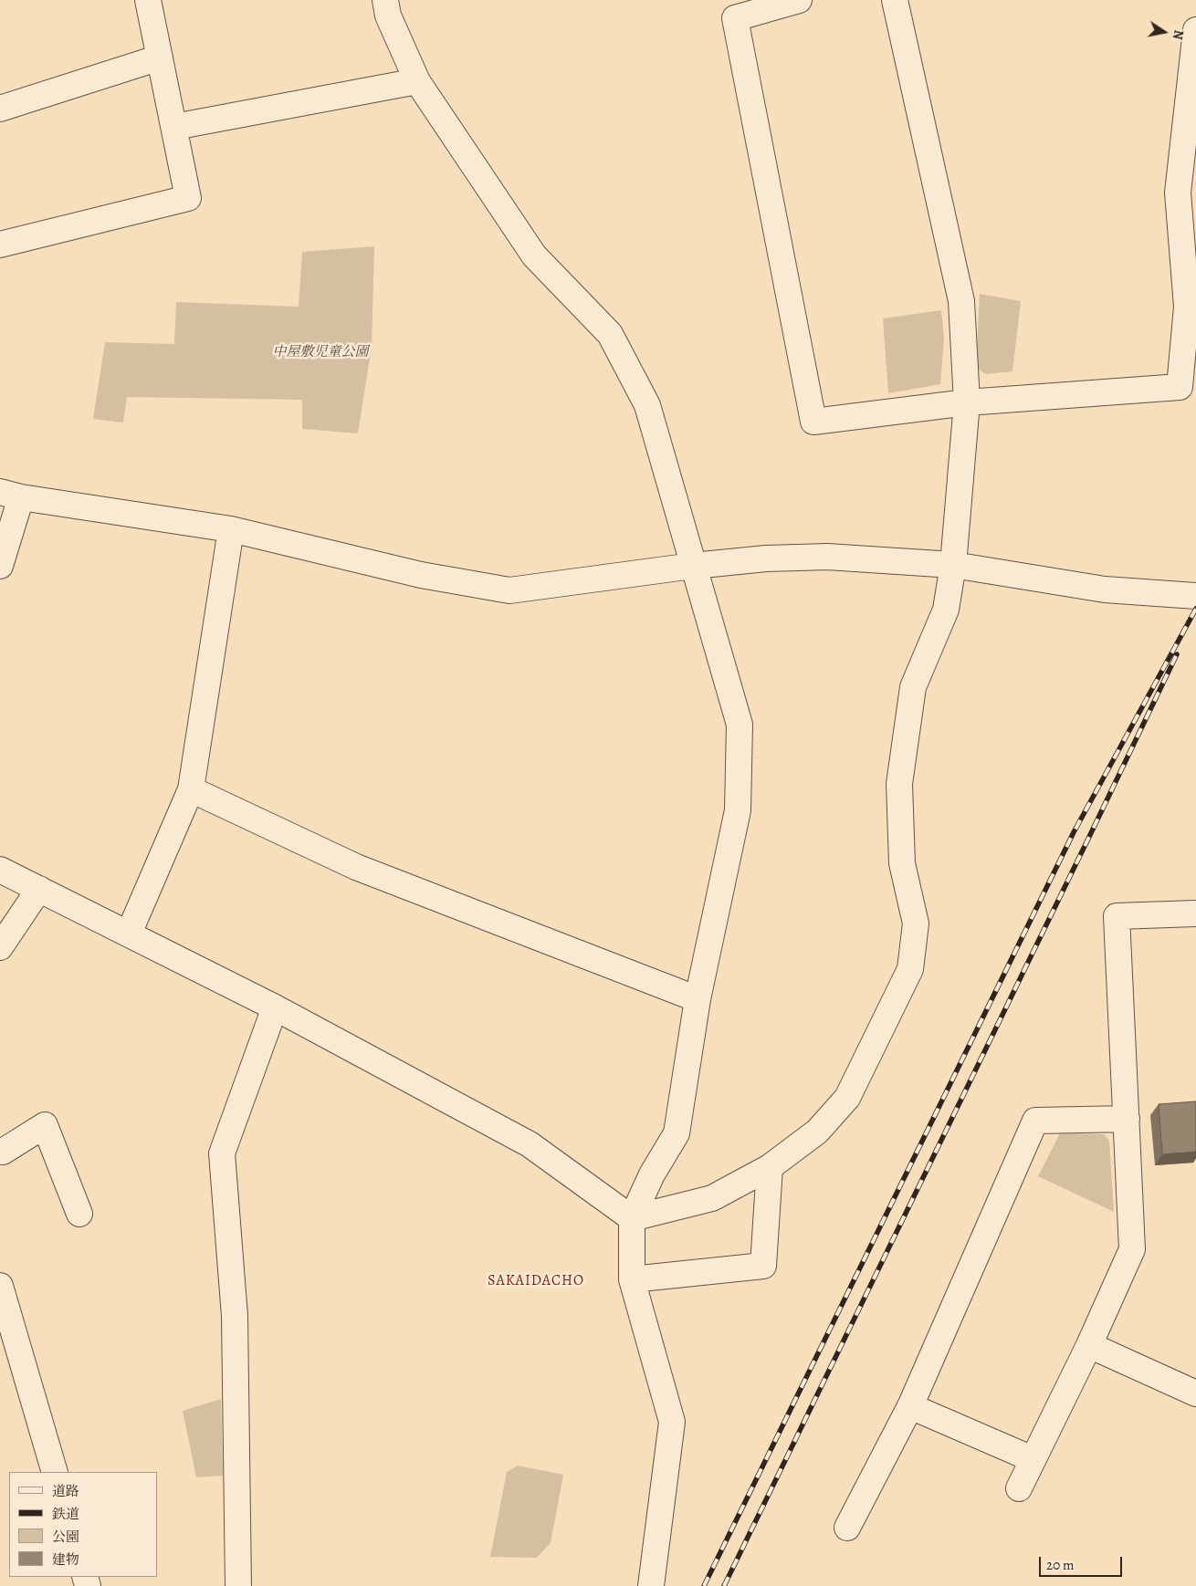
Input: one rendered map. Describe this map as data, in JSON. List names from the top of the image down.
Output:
{
  "districts": ["SAKAIDACHO"],
  "parks": ["中屋敷児童公園"],
  "legend": [
    "道路",
    "鉄道",
    "公園",
    "建物"
  ],
  "scale_bar": "20 m",
  "north": "right"
}
